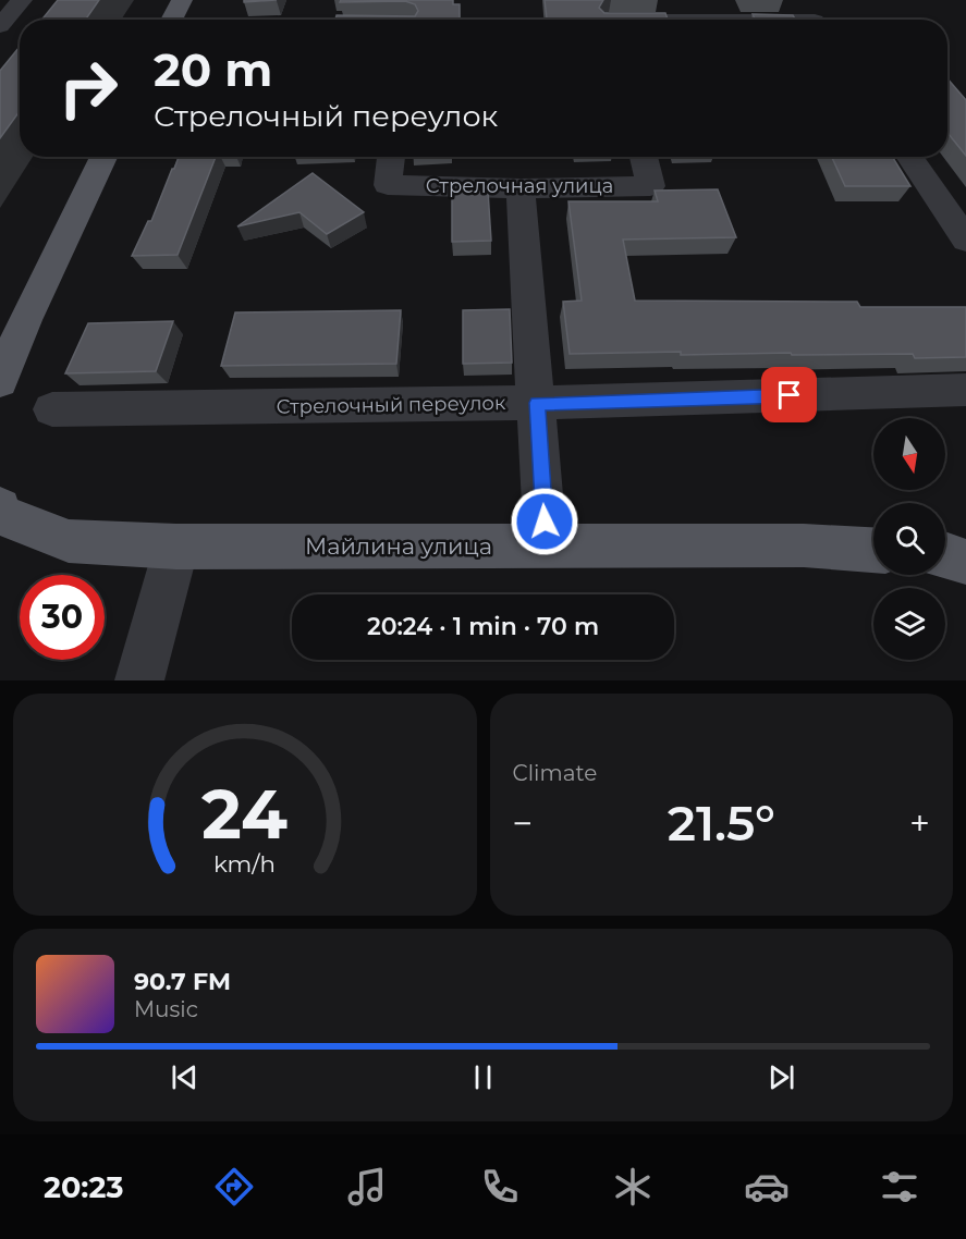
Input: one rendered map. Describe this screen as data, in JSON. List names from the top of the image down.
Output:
{
  "streets": {
    "main road": ["Майлина улица"],
    "street": ["Стрелочная улица", "Стрелочный переулок"]
  },
  "north": "bottom",
  "page": {
    "turn": ["20 m", "Стрелочный переулок"],
    "limit": "30",
    "trip": "20:24 · 1 min · 70 m",
    "tile": "Climate",
    "heat": ["−", "21.5°", "+"],
    "song": ["90.7 FM", "Music"],
    "tabs": "20:23",
    "gauge": ["24", "km/h"]
  }
}
